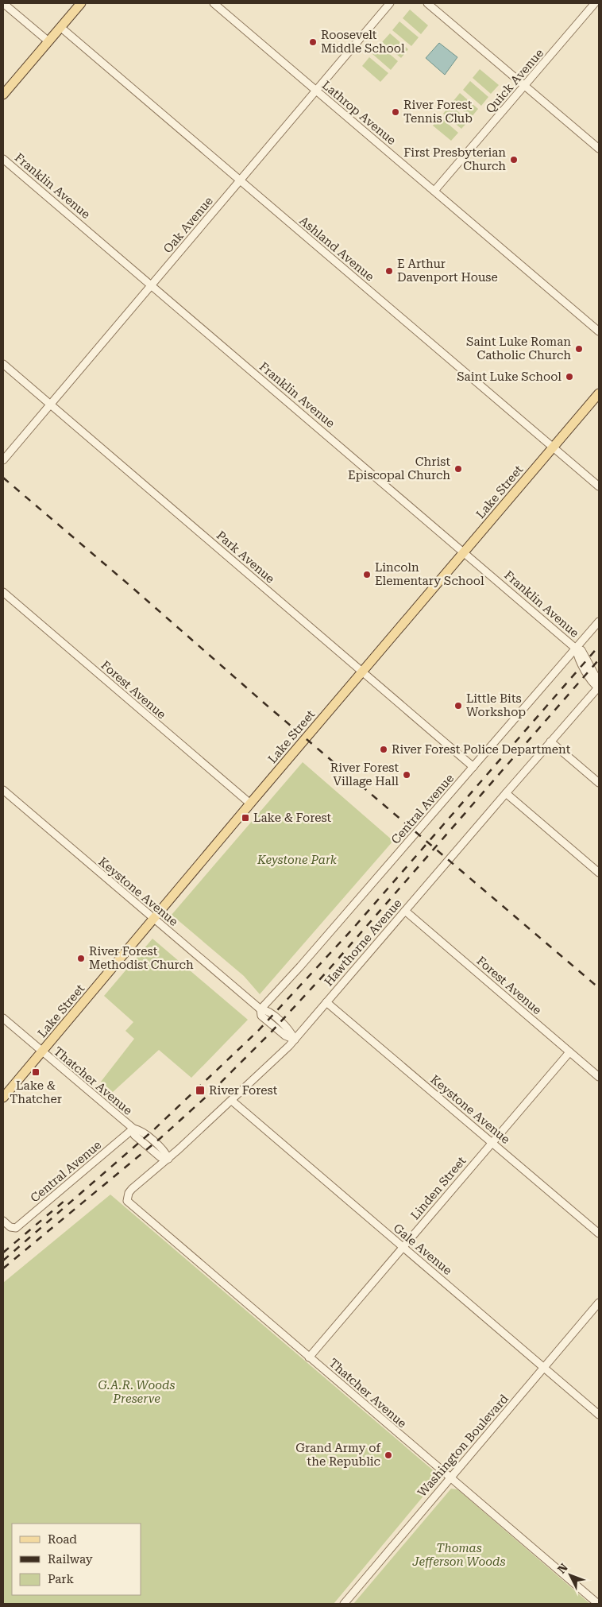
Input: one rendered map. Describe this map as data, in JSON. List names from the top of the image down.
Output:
{
  "streets": {
    "main road": ["Lake Street"],
    "street": [
      "Quick Avenue",
      "Lathrop Avenue",
      "Franklin Avenue",
      "Oak Avenue",
      "Ashland Avenue",
      "Park Avenue",
      "Forest Avenue",
      "Central Avenue",
      "Keystone Avenue",
      "Hawthorne Avenue",
      "Thatcher Avenue",
      "Linden Street",
      "Gale Avenue",
      "Washington Boulevard"
    ]
  },
  "crossings": [
    ["Quick Avenue", "Lathrop Avenue"],
    ["Lathrop Avenue", "Oak Avenue"],
    ["Franklin Avenue", "Oak Avenue"],
    ["Franklin Avenue", "Lake Street"],
    ["Franklin Avenue", "Central Avenue"],
    ["Franklin Avenue", "Hawthorne Avenue"],
    ["Oak Avenue", "Ashland Avenue"],
    ["Oak Avenue", "Park Avenue"],
    ["Ashland Avenue", "Lake Street"],
    ["Lake Street", "Park Avenue"],
    ["Lake Street", "Forest Avenue"],
    ["Lake Street", "Keystone Avenue"],
    ["Lake Street", "Thatcher Avenue"],
    ["Park Avenue", "Central Avenue"],
    ["Forest Avenue", "Hawthorne Avenue"],
    ["Forest Avenue", "Linden Street"],
    ["Central Avenue", "Keystone Avenue"],
    ["Central Avenue", "Thatcher Avenue"],
    ["Keystone Avenue", "Hawthorne Avenue"],
    ["Keystone Avenue", "Linden Street"],
    ["Hawthorne Avenue", "Thatcher Avenue"],
    ["Hawthorne Avenue", "Gale Avenue"],
    ["Thatcher Avenue", "Linden Street"],
    ["Thatcher Avenue", "Washington Boulevard"],
    ["Linden Street", "Gale Avenue"],
    ["Gale Avenue", "Washington Boulevard"]
  ],
  "parks": ["Keystone Park", "G.A.R. Woods Preserve", "Thomas Jefferson Woods"],
  "places": {
    "other": [
      "Roosevelt Middle School",
      "River Forest Tennis Club",
      "First Presbyterian Church",
      "E Arthur Davenport House",
      "Saint Luke Roman Catholic Church",
      "Saint Luke School",
      "Christ Episcopal Church",
      "Lincoln Elementary School",
      "Little Bits Workshop",
      "River Forest Police Department",
      "River Forest Village Hall",
      "River Forest Methodist Church",
      "Grand Army of the Republic"
    ],
    "transit": ["Lake & Forest", "Lake & Thatcher", "River Forest"]
  },
  "legend": ["Road", "Railway", "Park"],
  "north": "top left"
}
